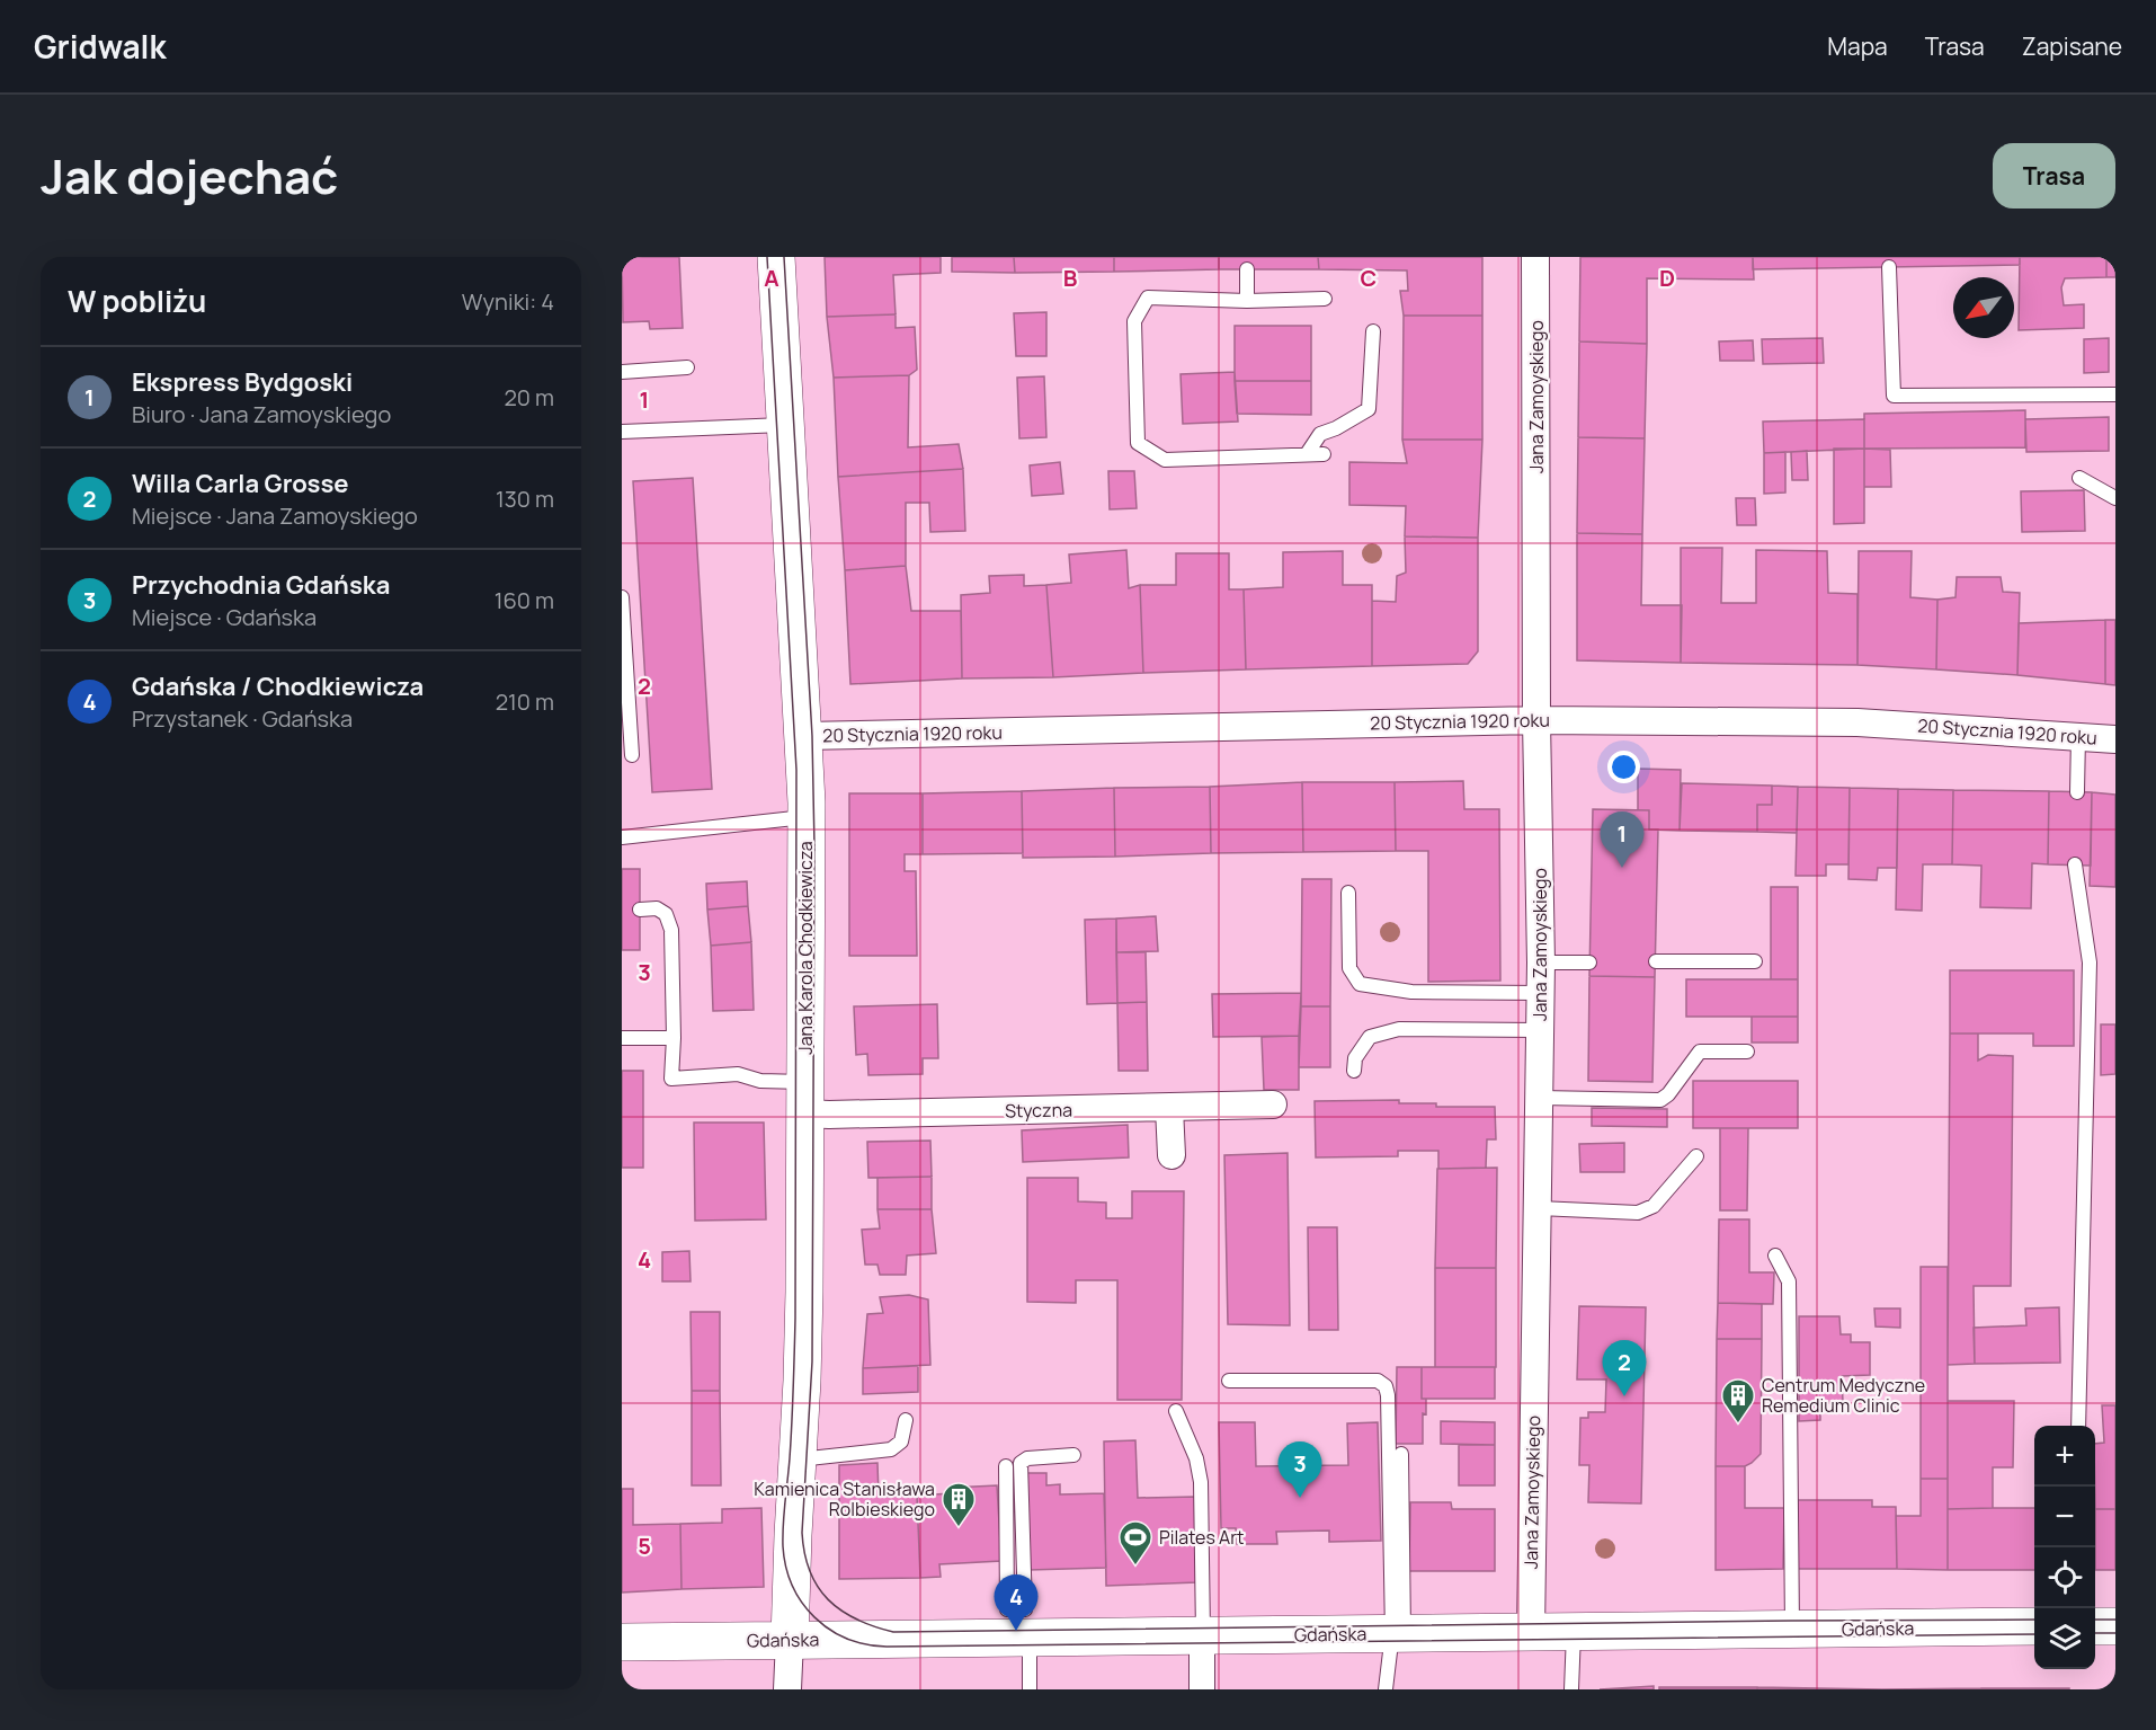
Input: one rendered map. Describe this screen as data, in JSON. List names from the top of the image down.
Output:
{
  "streets": {
    "street": [
      "Jana Zamoyskiego",
      "20 Stycznia 1920 roku",
      "Jana Karola Chodkiewicza",
      "Styczna",
      "Gdańska"
    ]
  },
  "crossings": [
    ["Jana Zamoyskiego", "20 Stycznia 1920 roku"],
    ["Jana Zamoyskiego", "Gdańska"],
    ["20 Stycznia 1920 roku", "Jana Karola Chodkiewicza"],
    ["Jana Karola Chodkiewicza", "Styczna"],
    ["Jana Karola Chodkiewicza", "Gdańska"]
  ],
  "places": {
    "building": ["Centrum Medyczne Remedium Clinic", "Kamienica Stanisława Rolbieskiego"],
    "sports": ["Pilates Art"]
  },
  "north": "bottom left",
  "page": {
    "header": "Gridwalk",
    "nav": ["Mapa", "Trasa", "Zapisane"],
    "title": "Jak dojechać",
    "buttons": "Trasa",
    "heading": ["W pobliżu", "Wyniki: 4"],
    "list": [
      {
        "mark": "1",
        "name": "Ekspress Bydgoski",
        "note": "Biuro · Jana Zamoyskiego",
        "value": "20 m"
      },
      {
        "mark": "2",
        "name": "Willa Carla Grosse",
        "note": "Miejsce · Jana Zamoyskiego",
        "value": "130 m"
      },
      {
        "mark": "3",
        "name": "Przychodnia Gdańska",
        "note": "Miejsce · Gdańska",
        "value": "160 m"
      },
      {
        "mark": "4",
        "name": "Gdańska / Chodkiewicza",
        "note": "Przystanek · Gdańska",
        "value": "210 m"
      }
    ],
    "pins": [
      "1",
      "2",
      "3",
      "4"
    ],
    "map_buttons": ["+", "−"]
  },
  "grid": {
    "columns": [
      "A",
      "B",
      "C",
      "D"
    ],
    "rows": [
      "1",
      "2",
      "3",
      "4",
      "5"
    ]
  }
}
